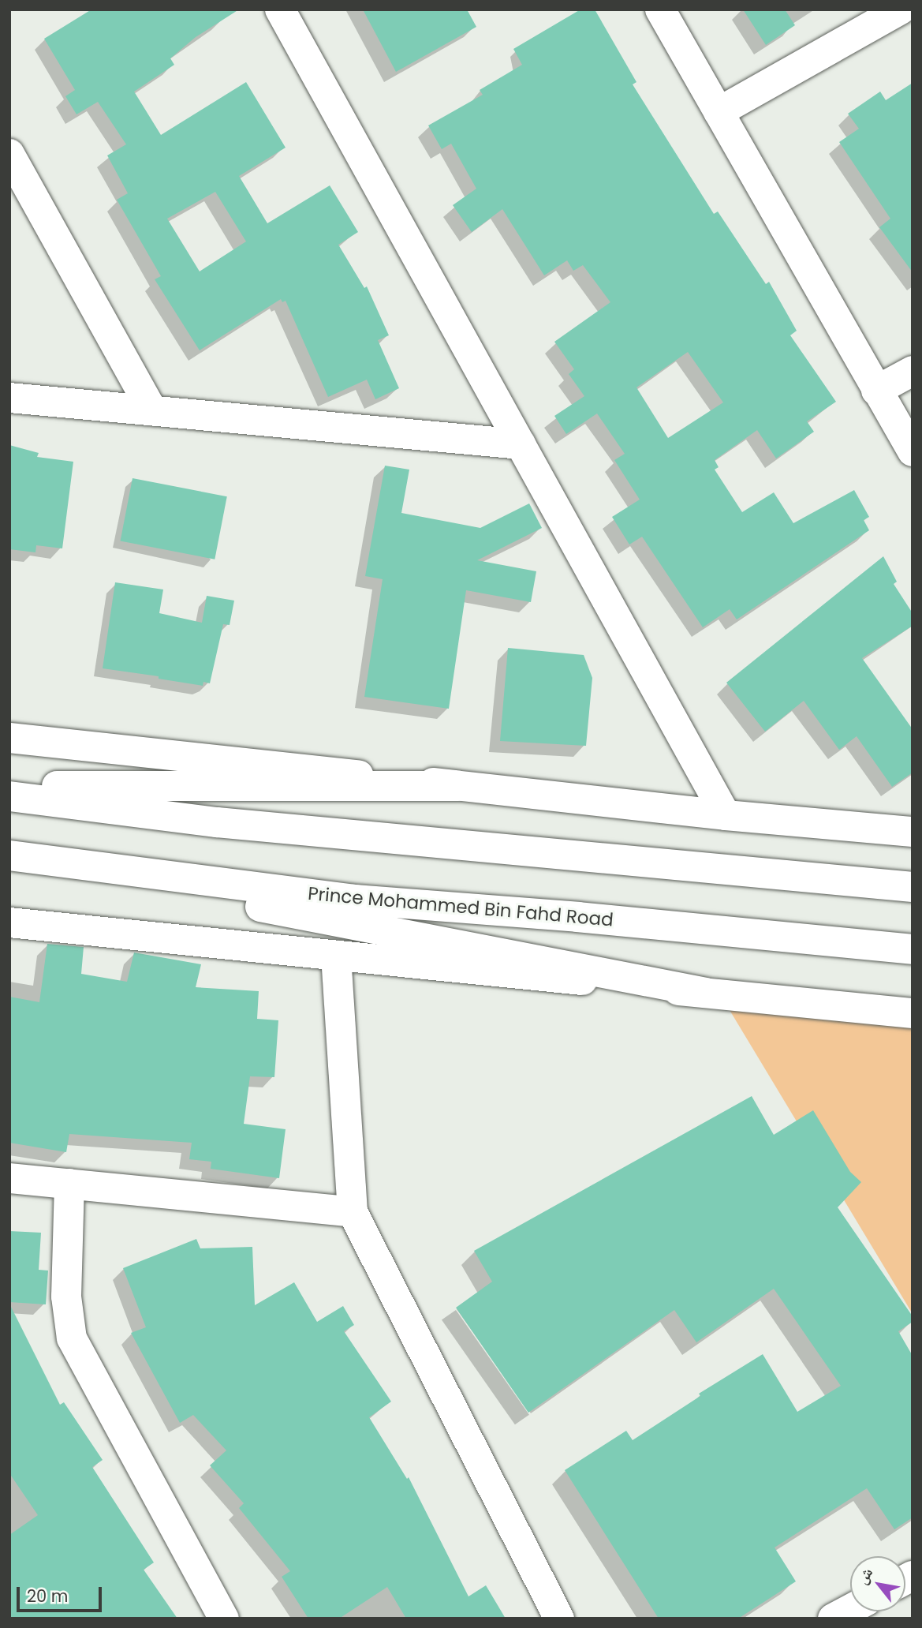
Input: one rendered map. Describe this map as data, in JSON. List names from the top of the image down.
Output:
{
  "streets": {
    "main road": ["Prince Mohammed Bin Fahd Road"]
  },
  "scale_bar": "20 m",
  "north": "top left"
}
